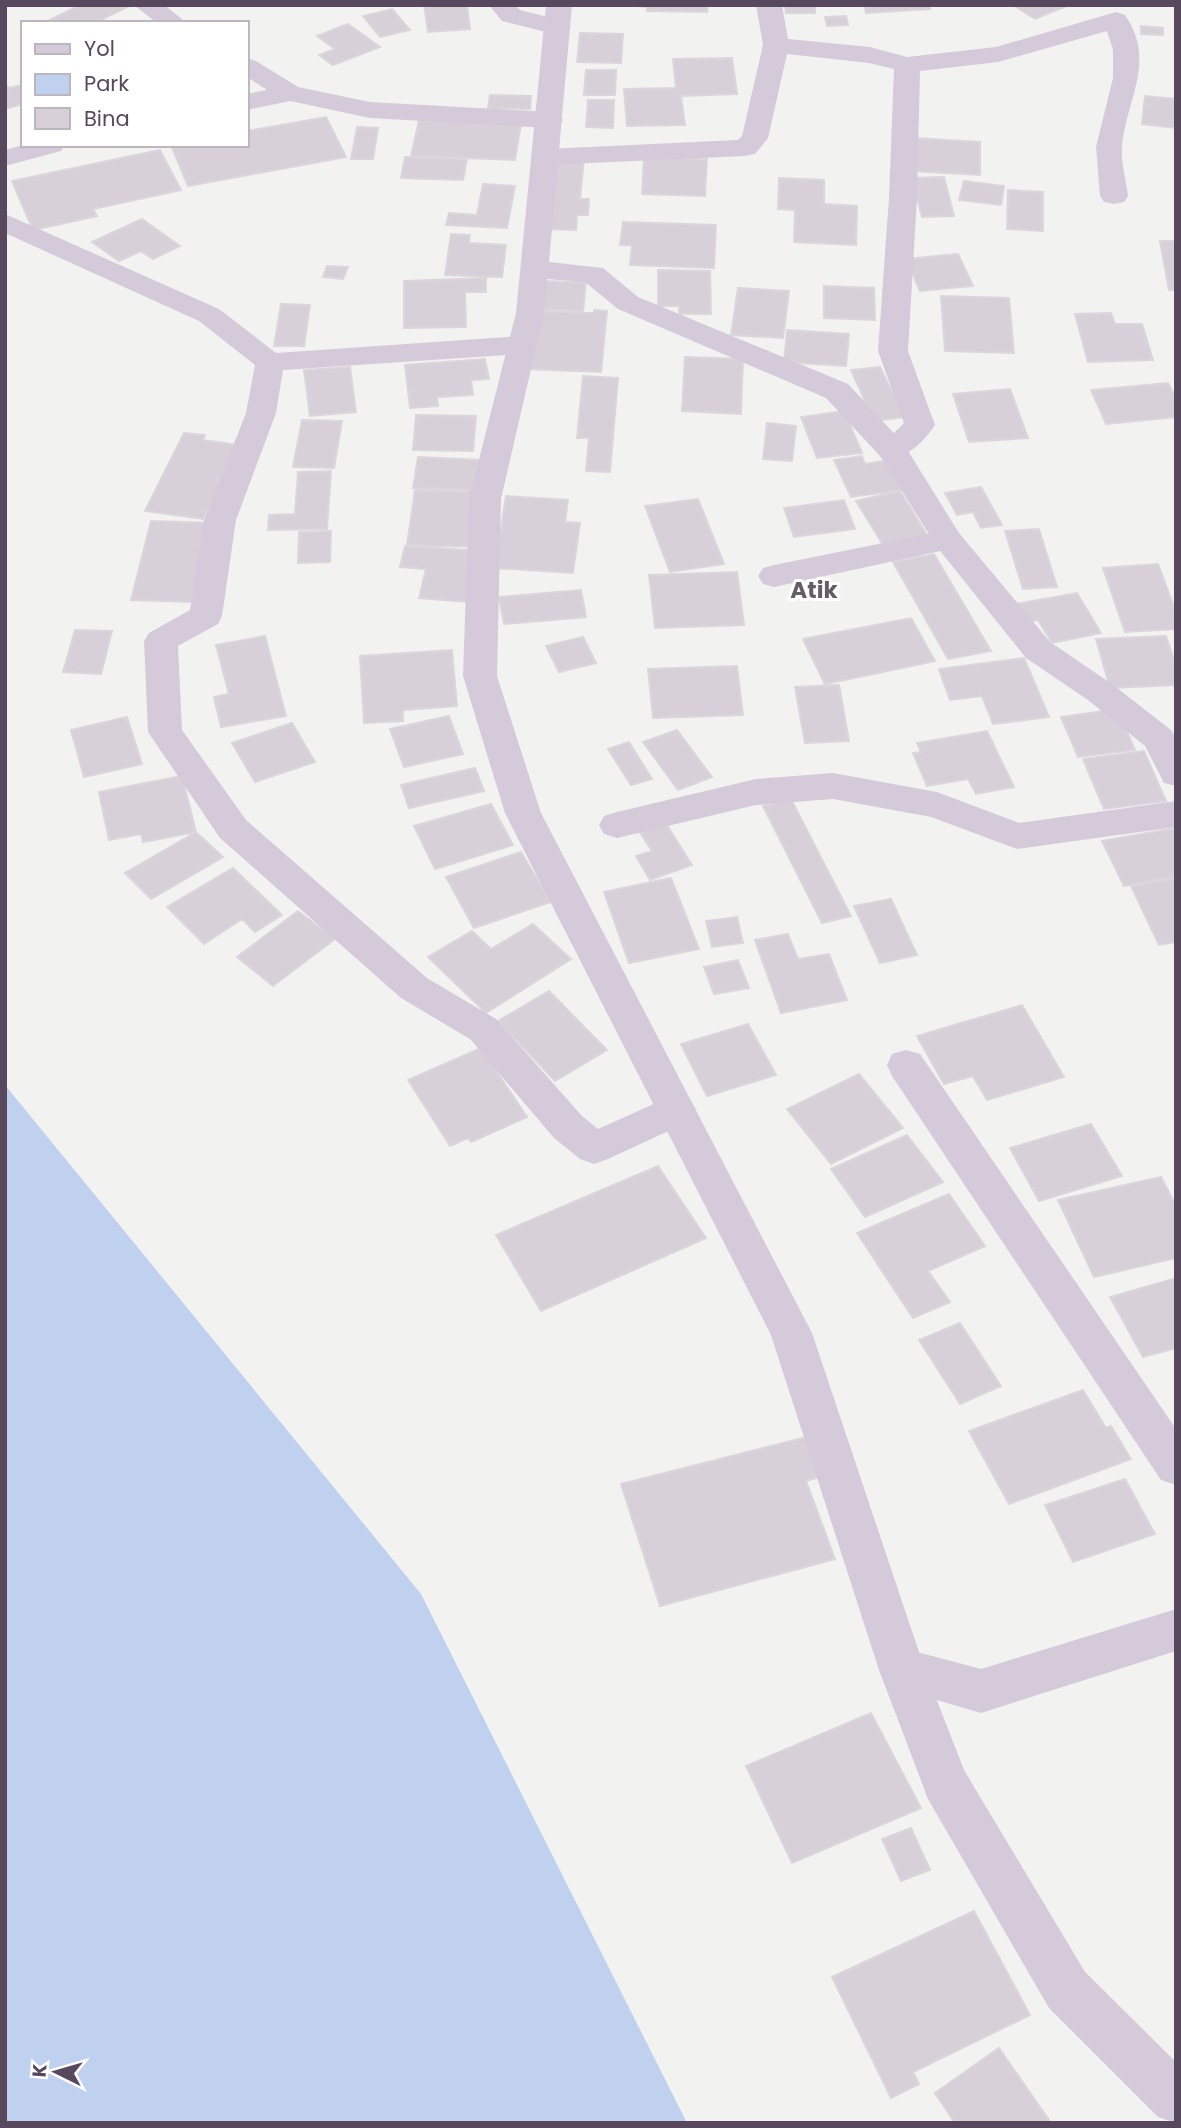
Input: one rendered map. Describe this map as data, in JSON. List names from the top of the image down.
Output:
{
  "districts": ["Atik"],
  "legend": ["Yol", "Park", "Bina"],
  "north": "left"
}
